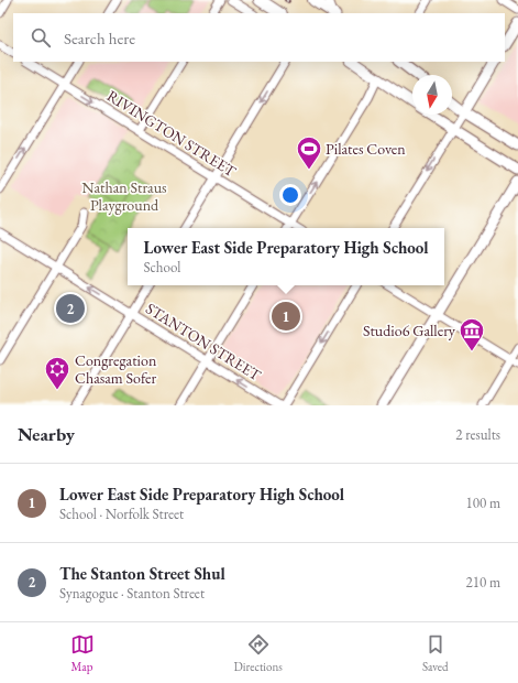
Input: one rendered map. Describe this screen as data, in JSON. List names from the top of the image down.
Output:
{
  "streets": {
    "street": ["RIVINGTON STREET", "STANTON STREET"]
  },
  "one_way": ["STANTON STREET"],
  "parks": ["Nathan Straus Playground"],
  "places": {
    "sports": ["Pilates Coven"],
    "museum": ["Studio6 Gallery"],
    "synagogue": ["Congregation Chasam Sofer"]
  },
  "north": "bottom",
  "page": {
    "search": "Search here",
    "popup": ["Lower East Side Preparatory High School", "School"],
    "pins": ["2", "1"],
    "heading": ["Nearby", "2 results"],
    "list": [
      {
        "mark": "1",
        "name": "Lower East Side Preparatory High School",
        "note": "School · Norfolk Street",
        "value": "100 m"
      },
      {
        "mark": "2",
        "name": "The Stanton Street Shul",
        "note": "Synagogue · Stanton Street",
        "value": "210 m"
      }
    ],
    "nav": ["Map", "Directions", "Saved"]
  }
}
